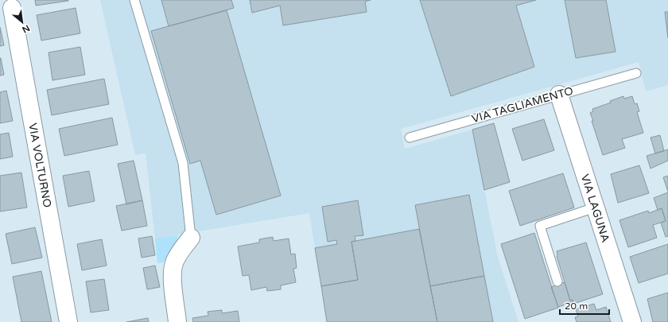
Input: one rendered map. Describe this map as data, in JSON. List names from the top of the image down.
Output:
{
  "streets": {
    "street": ["VIA VOLTURNO", "VIA LAGUNA"],
    "lane": ["VIA TAGLIAMENTO"]
  },
  "crossings": [
    ["VIA TAGLIAMENTO", "VIA LAGUNA"]
  ],
  "scale_bar": "20 m",
  "north": "bottom right"
}
